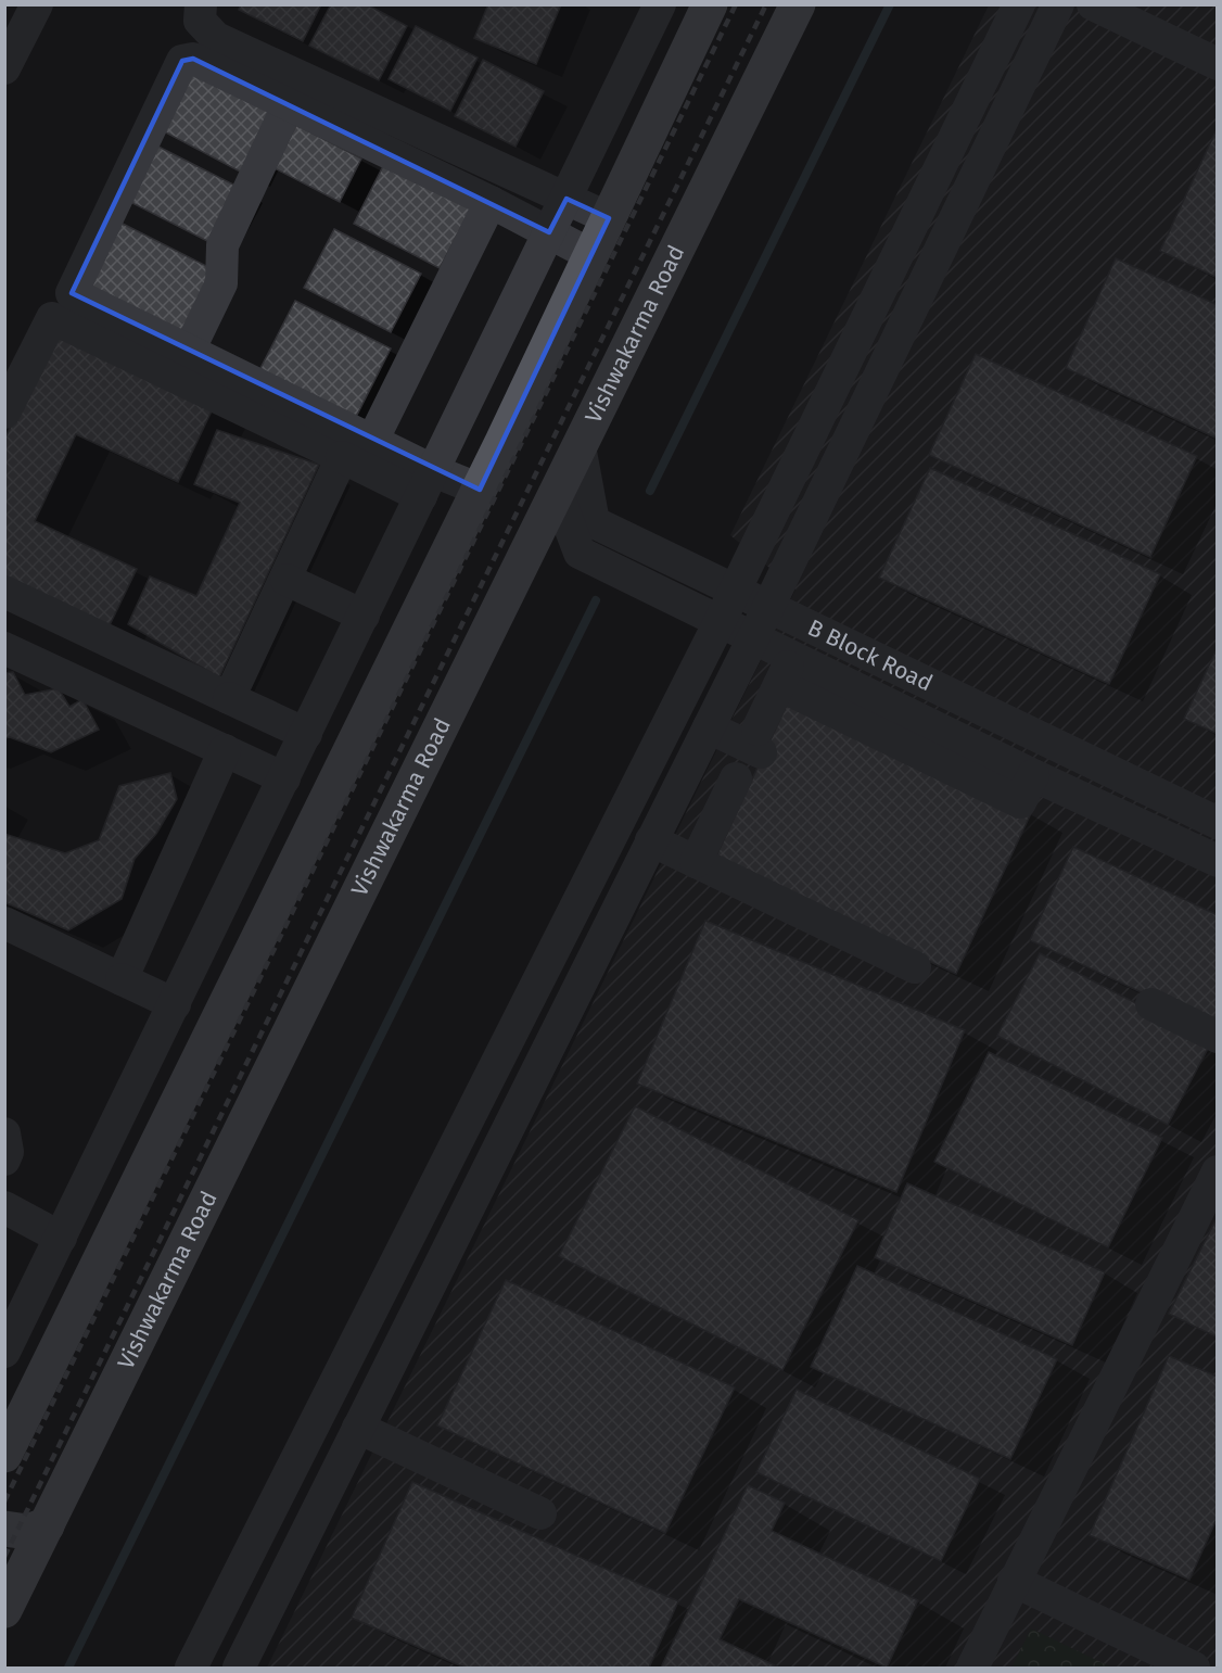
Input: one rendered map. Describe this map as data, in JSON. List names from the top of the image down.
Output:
{
  "streets": {
    "main road": ["Vishwakarma Road"],
    "street": ["B Block Road"]
  },
  "crossings": [
    ["Vishwakarma Road", "B Block Road"]
  ]
}
